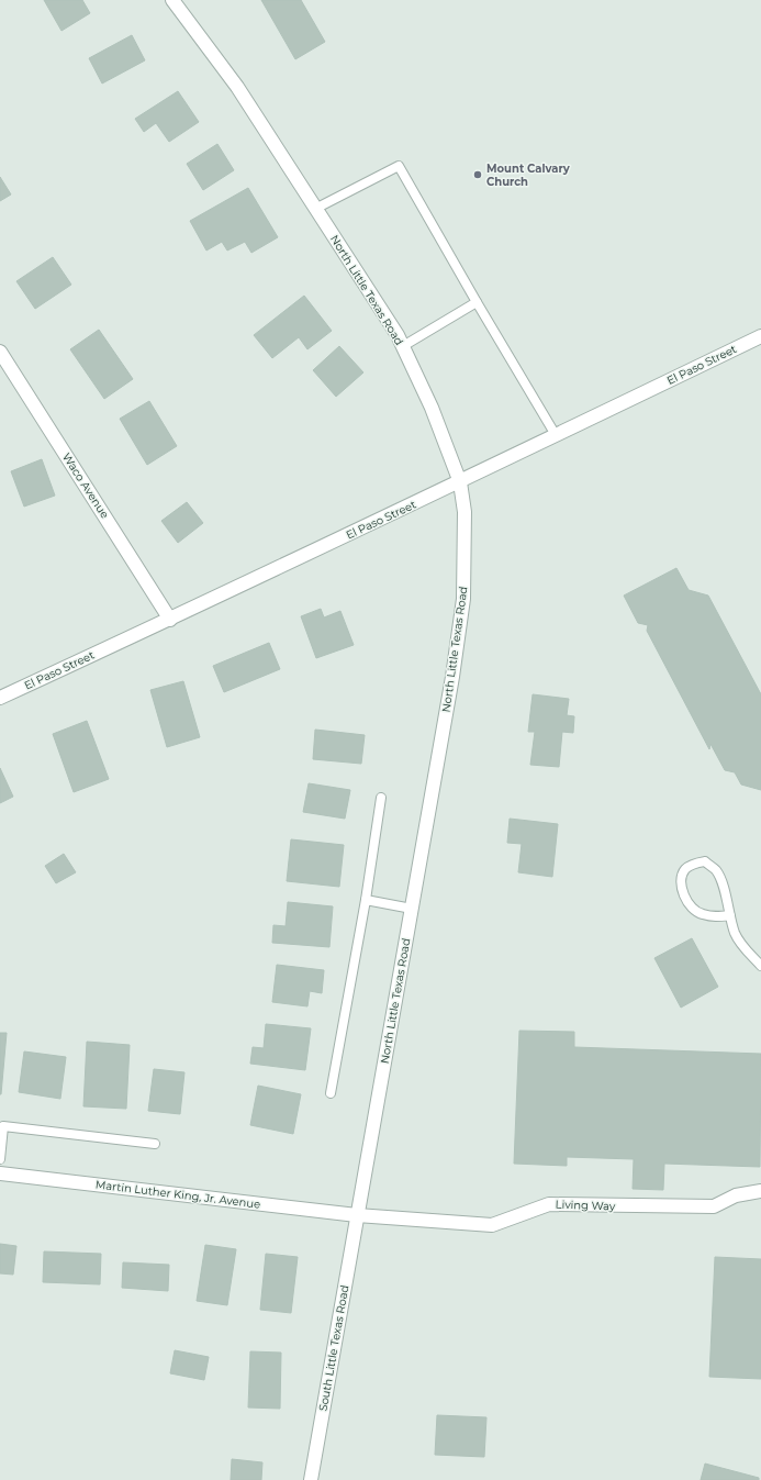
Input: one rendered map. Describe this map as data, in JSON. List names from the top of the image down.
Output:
{
  "streets": {
    "street": [
      "North Little Texas Road",
      "El Paso Street",
      "Waco Avenue",
      "Martin Luther King, Jr. Avenue",
      "Living Way",
      "South Little Texas Road"
    ]
  },
  "crossings": [
    ["North Little Texas Road", "El Paso Street"],
    ["North Little Texas Road", "Martin Luther King, Jr. Avenue"],
    ["North Little Texas Road", "Living Way"],
    ["North Little Texas Road", "South Little Texas Road"],
    ["El Paso Street", "Waco Avenue"],
    ["Martin Luther King, Jr. Avenue", "Living Way"],
    ["Martin Luther King, Jr. Avenue", "South Little Texas Road"],
    ["Living Way", "South Little Texas Road"]
  ],
  "places": ["Mount Calvary Church"]
}
